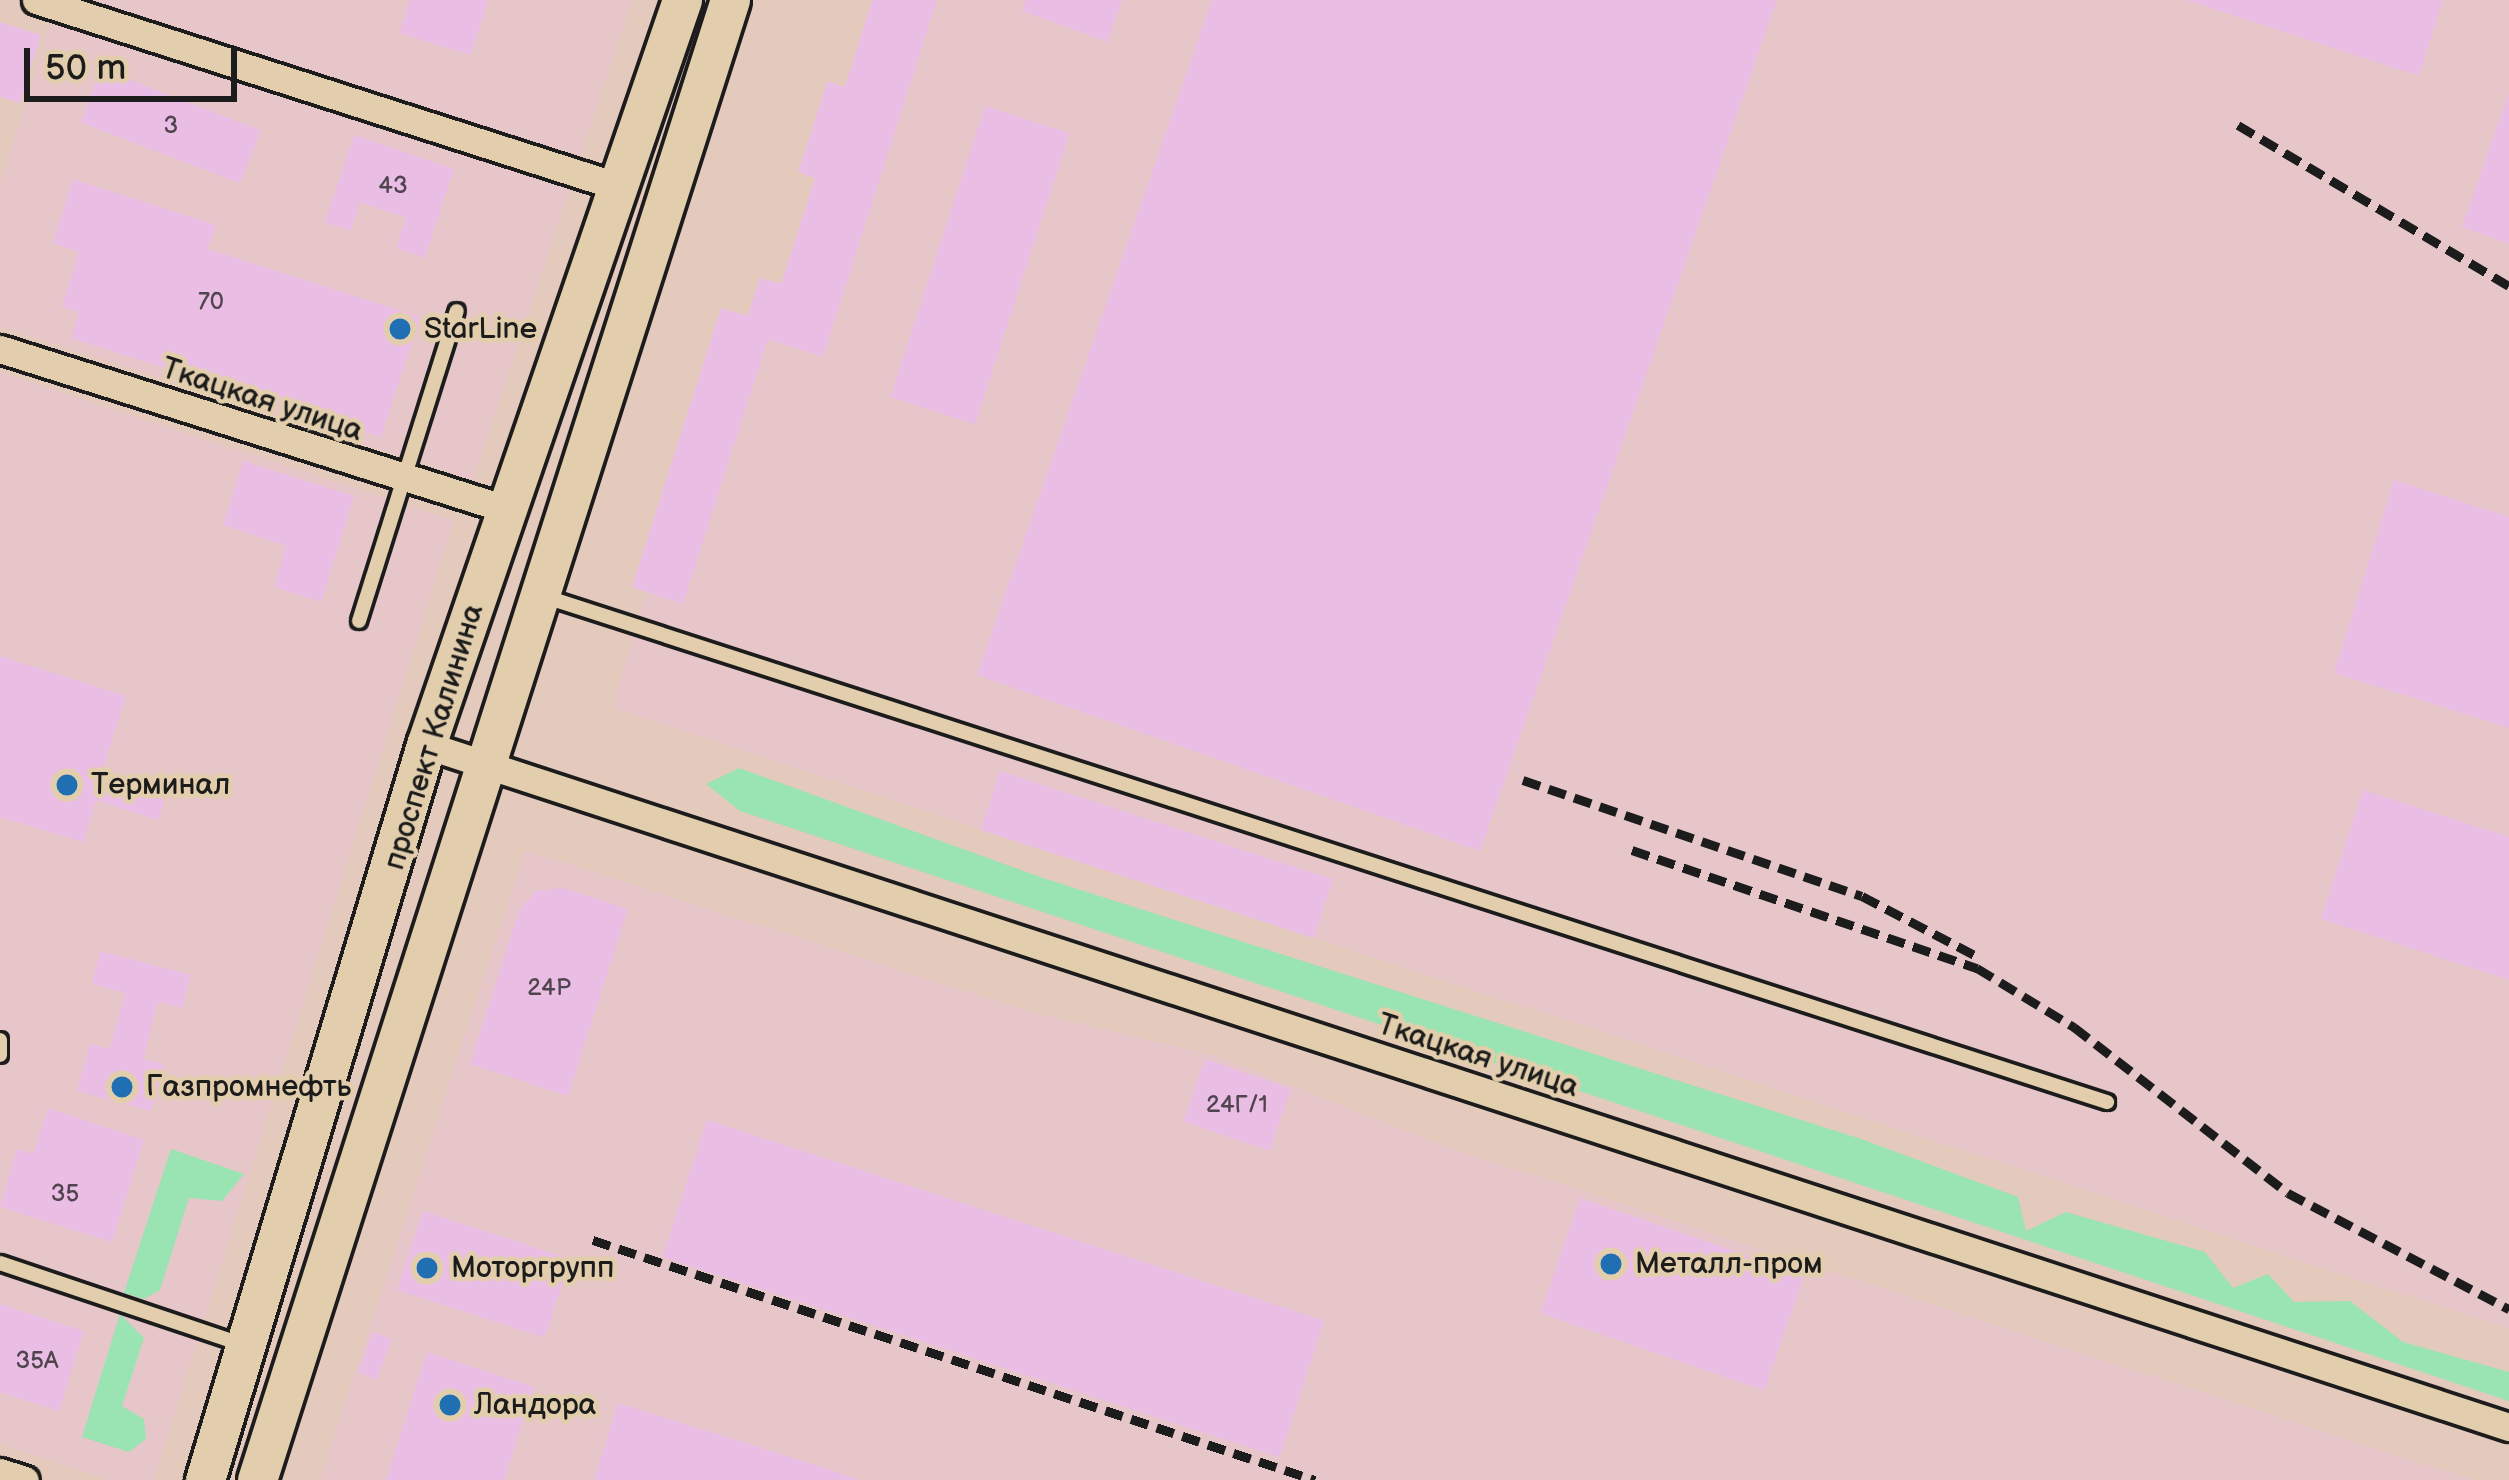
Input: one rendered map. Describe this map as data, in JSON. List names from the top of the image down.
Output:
{
  "streets": {
    "main road": ["проспект Калинина"],
    "street": ["Ткацкая улица"]
  },
  "crossings": [
    ["Ткацкая улица", "проспект Калинина"]
  ],
  "places": [
    "StarLine",
    "Терминал",
    "Газпромнефть",
    "Металл-пром",
    "Моторгрупп",
    "Ландора"
  ],
  "house_numbers": [
    "3",
    "43",
    "70",
    "24Р",
    "24Г/1",
    "35",
    "35А"
  ],
  "scale_bar": "50 m"
}
